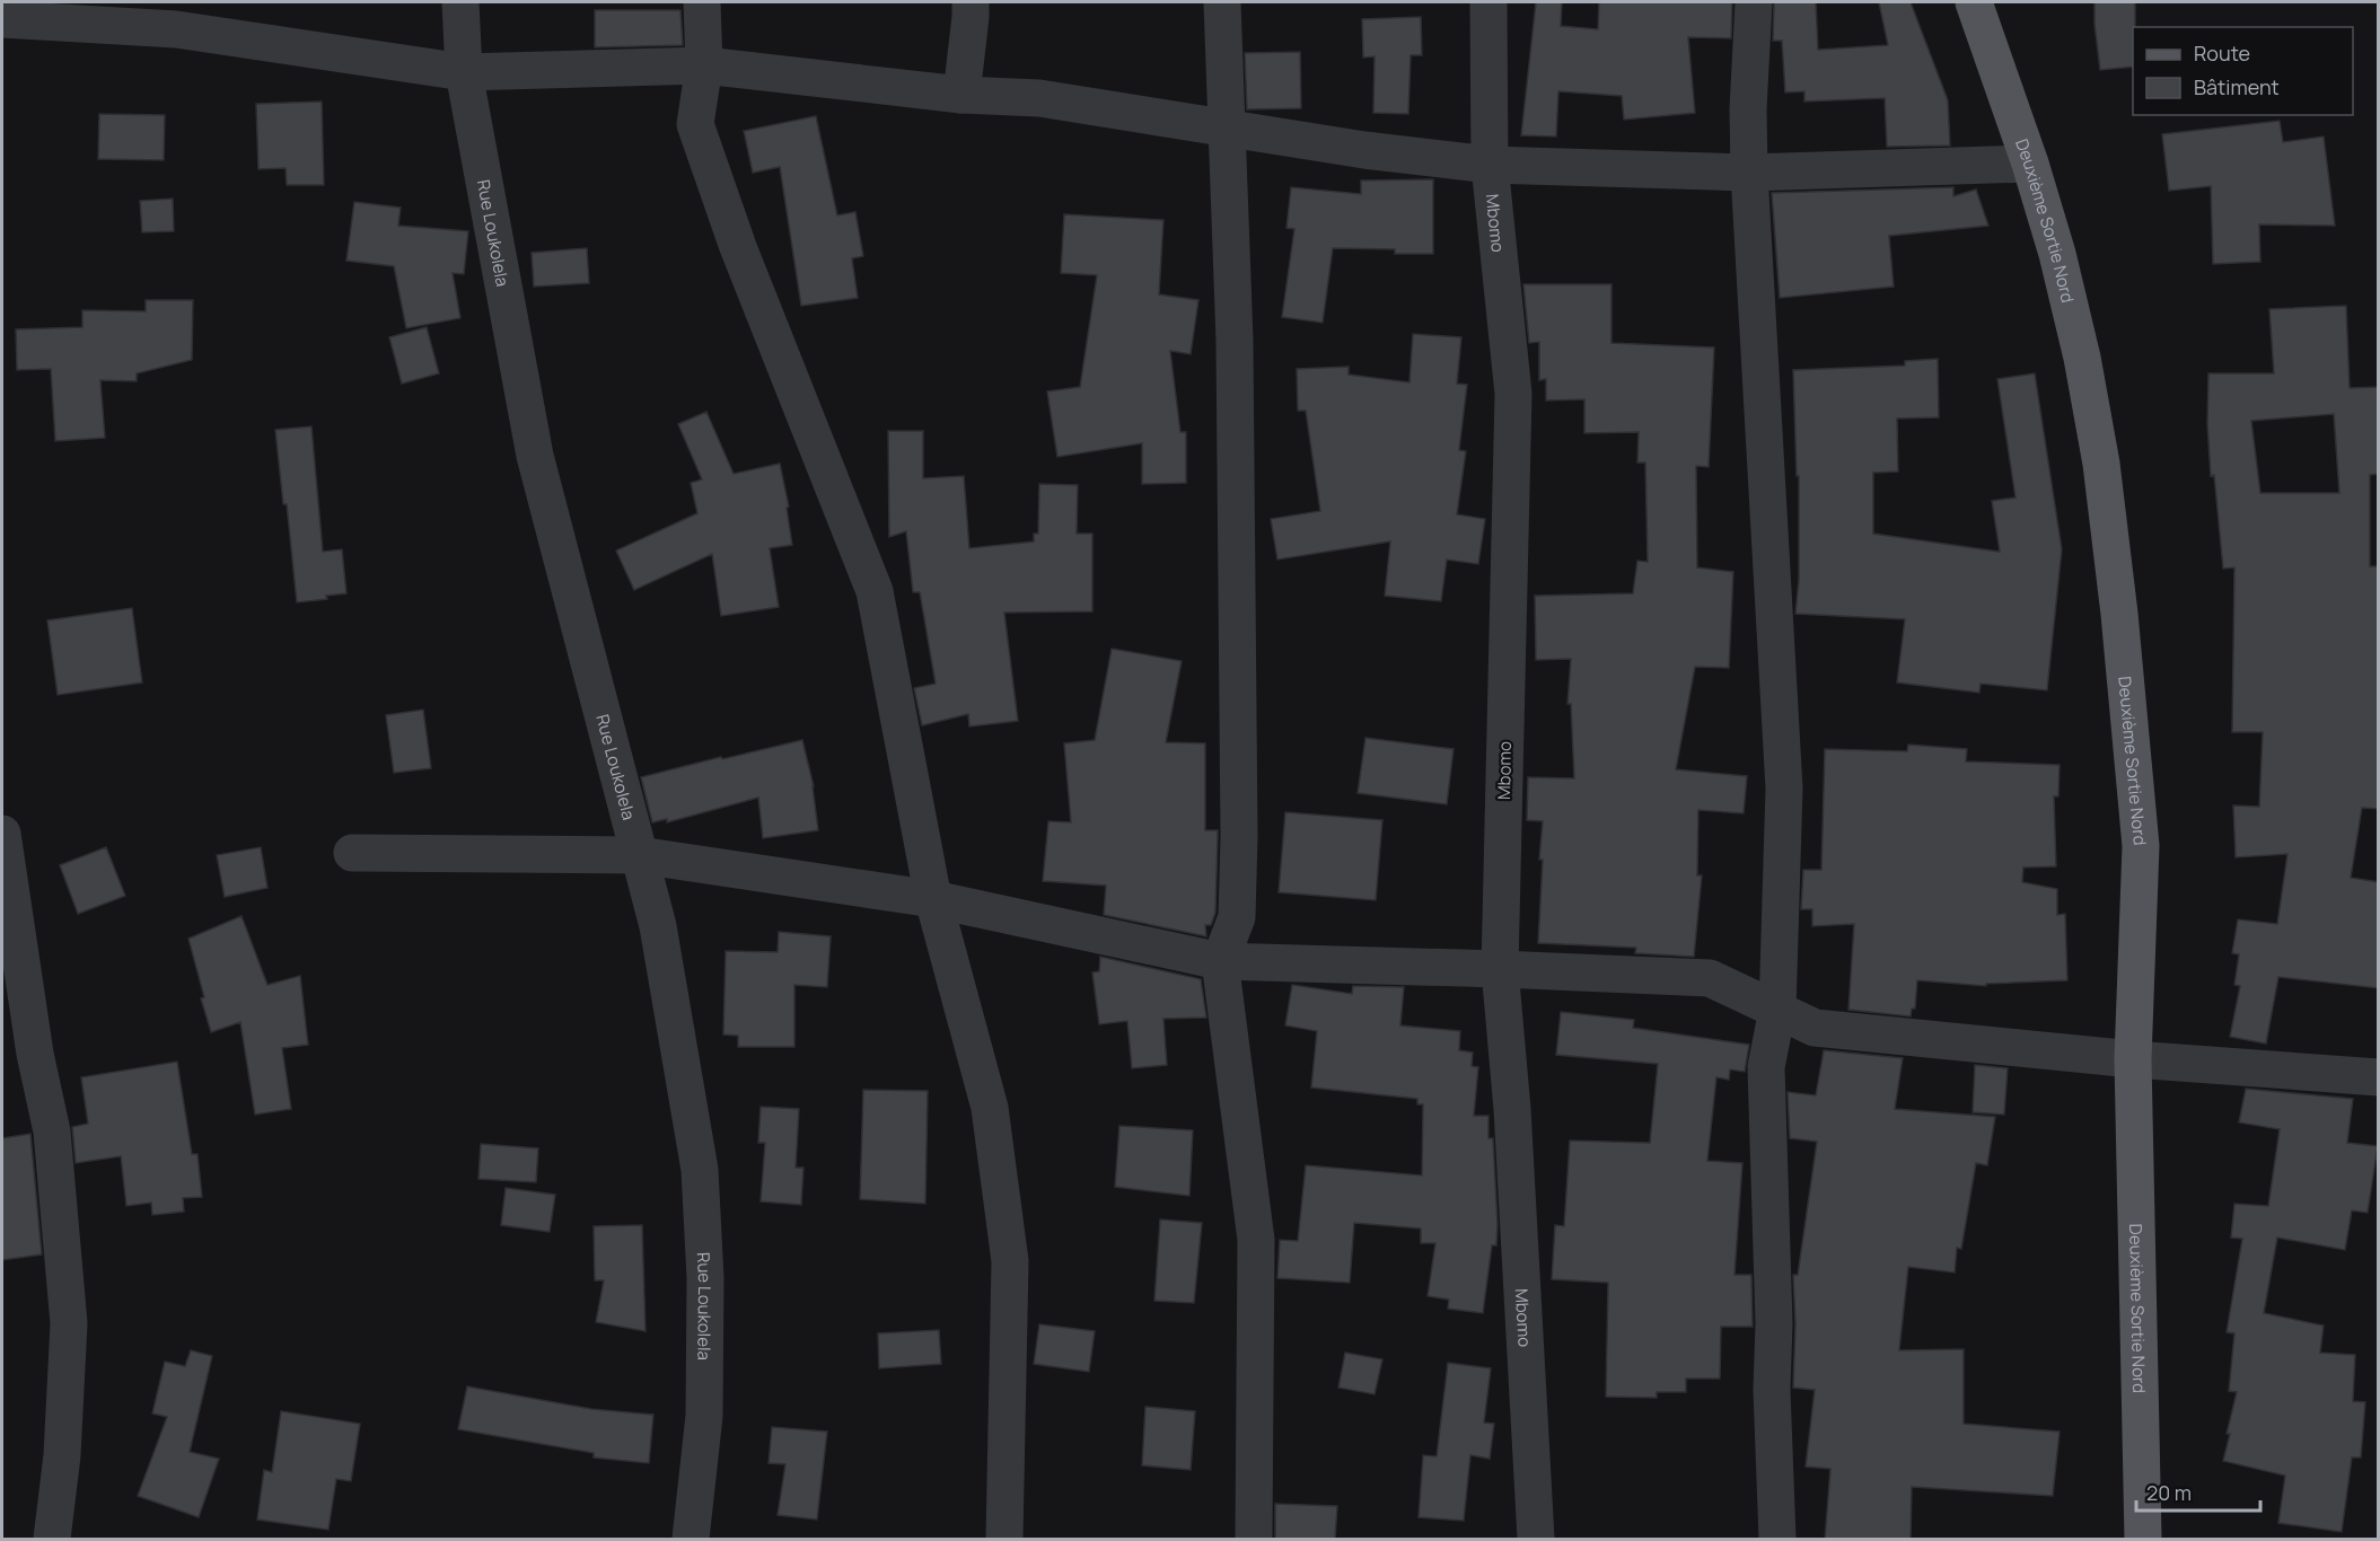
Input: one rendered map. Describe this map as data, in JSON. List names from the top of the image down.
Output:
{
  "streets": {
    "main road": ["Deuxième Sortie Nord"],
    "street": ["Mbomo", "Rue Loukolela"]
  },
  "legend": ["Route", "Bâtiment"],
  "scale_bar": "20 m"
}
